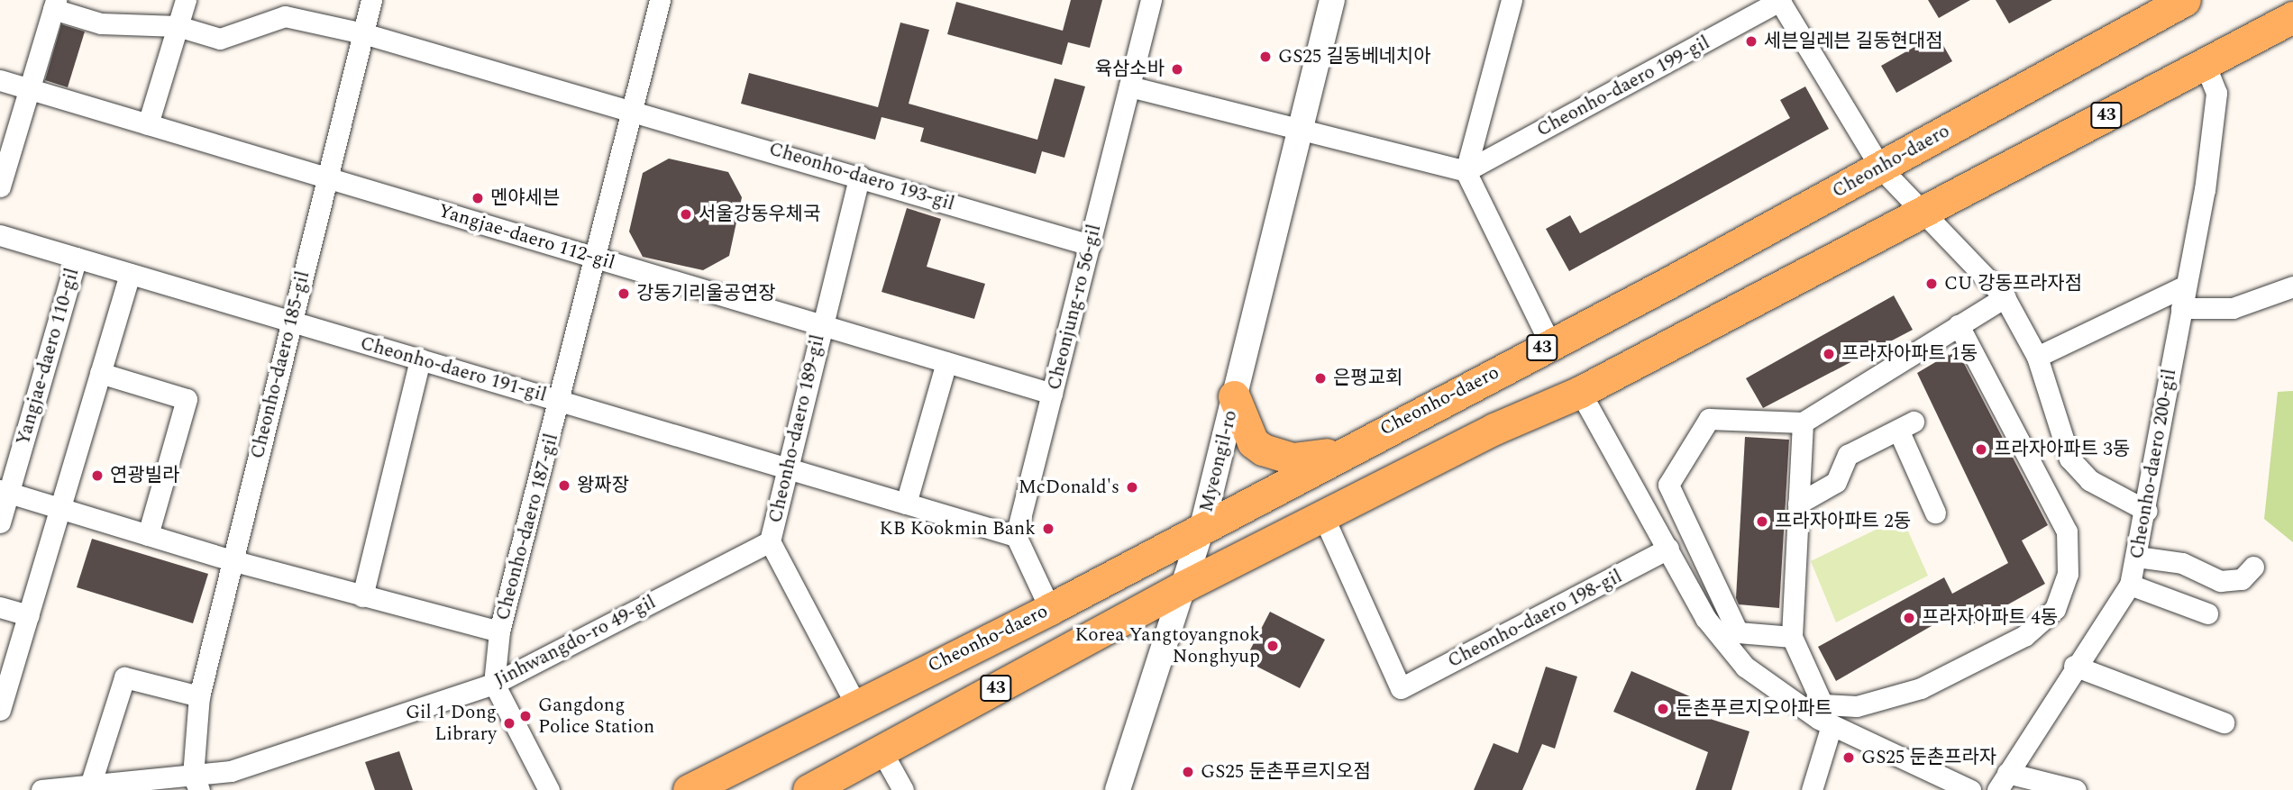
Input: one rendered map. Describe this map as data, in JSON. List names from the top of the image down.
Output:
{
  "streets": {
    "main road": ["43", "Cheonho-daero"],
    "street": [
      "Cheonho-daero 199-gil",
      "Cheonho-daero 193-gil",
      "Yangjae-daero 112-gil",
      "Cheonjung-ro 56-gil",
      "Yangjae-daero 110-gil",
      "Cheonho-daero 185-gil",
      "Cheonho-daero 191-gil",
      "Cheonho-daero 189-gil",
      "Myeongil-ro",
      "Cheonho-daero 200-gil",
      "Cheonho-daero 187-gil",
      "Cheonho-daero 198-gil",
      "Jinhwangdo-ro 49-gil"
    ]
  },
  "crossings": [
    ["Cheonho-daero 199-gil", "43"],
    ["Cheonho-daero 199-gil", "Cheonho-daero"],
    ["43", "Myeongil-ro"],
    ["43", "Cheonho-daero 200-gil"],
    ["43", "Cheonho-daero 198-gil"],
    ["Cheonho-daero", "Cheonho-daero 189-gil"],
    ["Cheonho-daero", "Myeongil-ro"],
    ["Cheonho-daero 193-gil", "Cheonjung-ro 56-gil"],
    ["Cheonho-daero 193-gil", "Cheonho-daero 189-gil"],
    ["Cheonho-daero 193-gil", "Cheonho-daero 187-gil"],
    ["Yangjae-daero 112-gil", "Cheonjung-ro 56-gil"],
    ["Yangjae-daero 112-gil", "Cheonho-daero 185-gil"],
    ["Yangjae-daero 112-gil", "Cheonho-daero 189-gil"],
    ["Yangjae-daero 112-gil", "Cheonho-daero 187-gil"],
    ["Cheonjung-ro 56-gil", "Cheonho-daero 191-gil"],
    ["Yangjae-daero 110-gil", "Cheonho-daero 191-gil"],
    ["Cheonho-daero 185-gil", "Cheonho-daero 191-gil"],
    ["Cheonho-daero 185-gil", "Jinhwangdo-ro 49-gil"],
    ["Cheonho-daero 191-gil", "Cheonho-daero 189-gil"],
    ["Cheonho-daero 191-gil", "Cheonho-daero 187-gil"],
    ["Cheonho-daero 189-gil", "Jinhwangdo-ro 49-gil"],
    ["Cheonho-daero 187-gil", "Jinhwangdo-ro 49-gil"]
  ],
  "places": [
    "세븐일레븐 길동현대점",
    "GS25 길동베네치아",
    "육삼소바",
    "멘야세븐",
    "서울강동우체국",
    "CU 강동프라자점",
    "강동기리울공연장",
    "프라자아파트 1동",
    "은평교회",
    "프라자아파트 3동",
    "연광빌라",
    "왕짜장",
    "McDonald's",
    "프라자아파트 2동",
    "KB Kookmin Bank",
    "프라자아파트 4동",
    "Korea Yangtoyangnok Nonghyup",
    "둔촌푸르지오아파트",
    "Gangdong Police Station",
    "Gil 1 Dong Library",
    "GS25 둔촌프라자",
    "GS25 둔촌푸르지오점"
  ]
}
